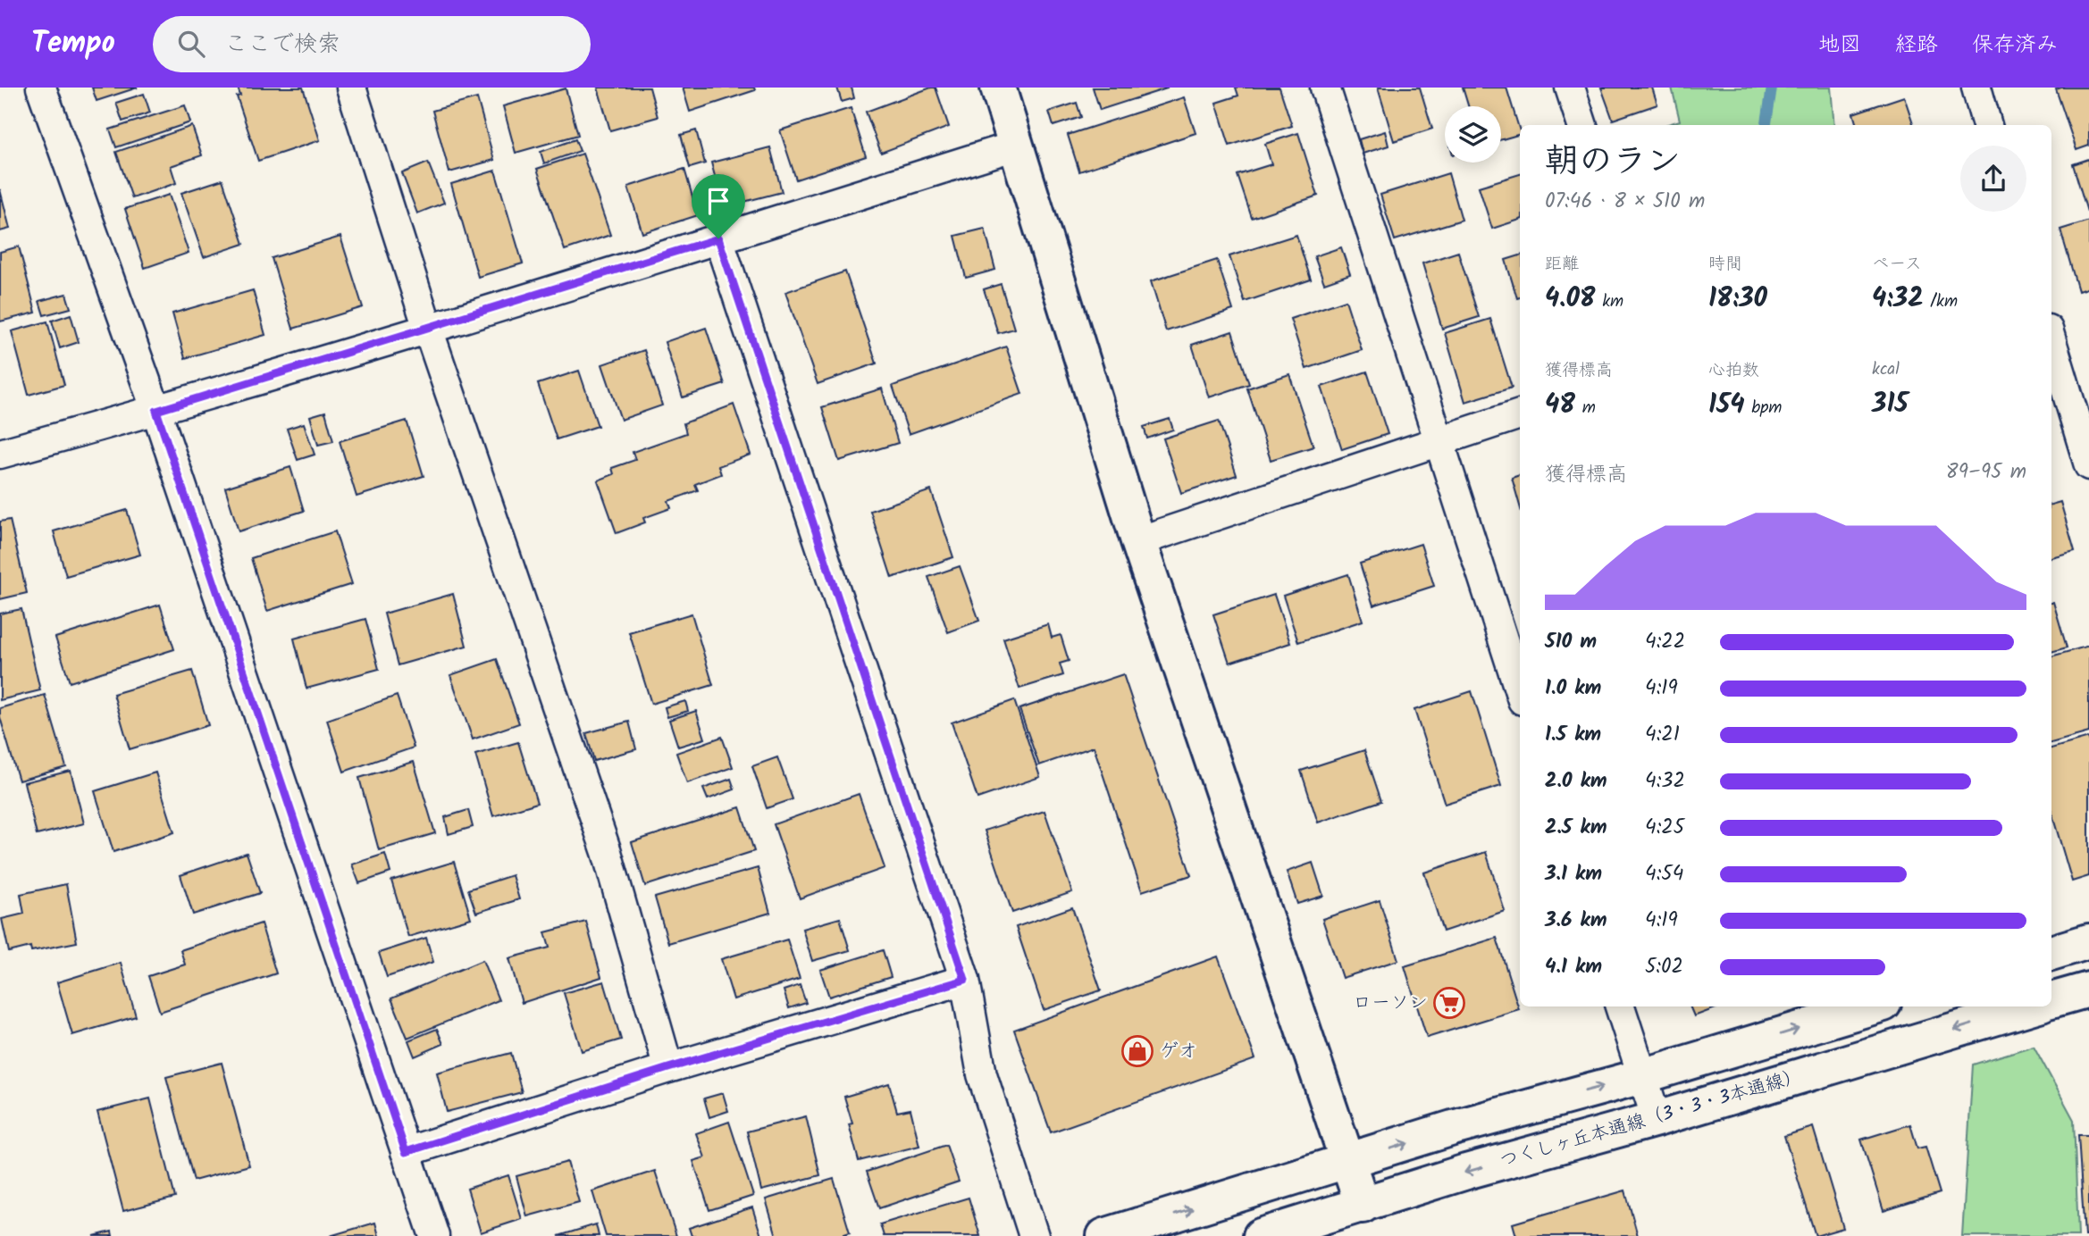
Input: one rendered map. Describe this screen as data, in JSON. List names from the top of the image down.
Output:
{
  "streets": {
    "street": ["つくしヶ丘本通線（3・3・3本通線）"]
  },
  "places": {
    "supermarket": ["ローソン"],
    "shop": ["ゲオ"]
  },
  "page": {
    "header": "Tempo",
    "search": "ここで検索",
    "nav": ["地図", "経路", "保存済み"],
    "heading": ["朝のラン", "07:46 · 8 × 510 m"],
    "stats": [
      ["距離", "4.08 km"],
      ["時間", "18:30"],
      ["ペース", "4:32 /km"],
      ["獲得標高", "48 m"],
      ["心拍数", "154 bpm"],
      ["kcal", "315"]
    ],
    "chart": ["獲得標高", "89–95 m"],
    "list": [
      {
        "name": "510 m",
        "note": "4:22"
      },
      {
        "name": "1.0 km",
        "note": "4:19"
      },
      {
        "name": "1.5 km",
        "note": "4:21"
      },
      {
        "name": "2.0 km",
        "note": "4:32"
      },
      {
        "name": "2.5 km",
        "note": "4:25"
      },
      {
        "name": "3.1 km",
        "note": "4:54"
      },
      {
        "name": "3.6 km",
        "note": "4:19"
      },
      {
        "name": "4.1 km",
        "note": "5:02"
      }
    ]
  }
}
